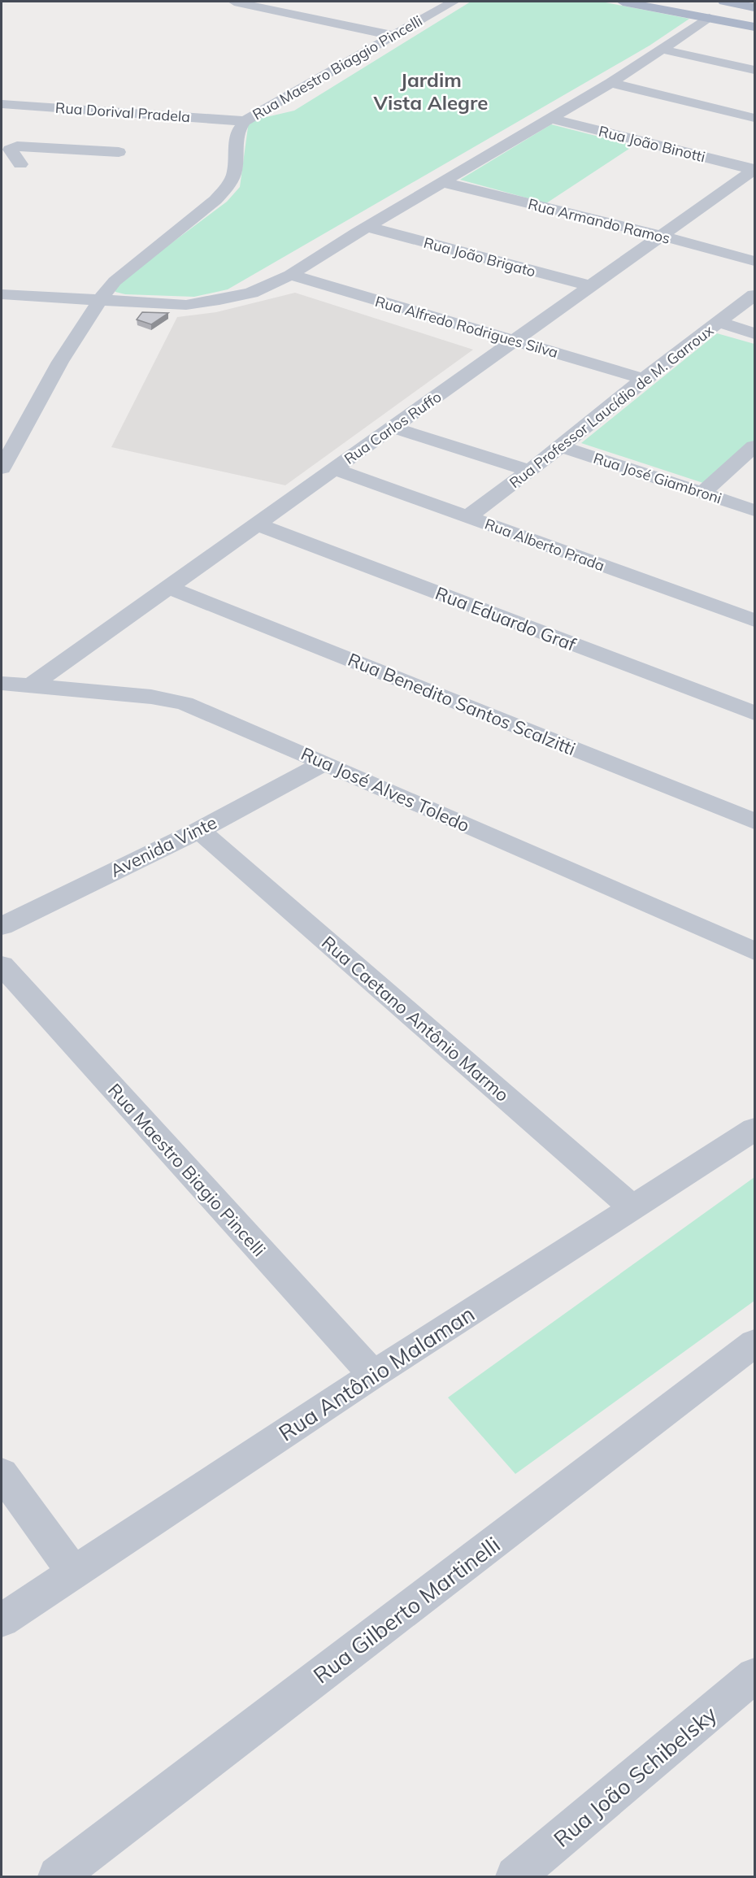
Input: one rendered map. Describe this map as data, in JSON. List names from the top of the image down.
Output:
{
  "streets": {
    "street": [
      "Rua Maestro Biaggio Pincelli",
      "Rua Dorival Pradela",
      "Rua João Binotti",
      "Rua Armando Ramos",
      "Rua João Brigato",
      "Rua Alfredo Rodrigues Silva",
      "Rua Professor Laucídio de M. Garroux",
      "Rua Carlos Ruffo",
      "Rua José Giambroni",
      "Rua Alberto Prada",
      "Rua Eduardo Graf",
      "Rua Benedito Santos Scalzitti",
      "Rua José Alves Toledo",
      "Avenida Vinte",
      "Rua Caetano Antônio Marmo",
      "Rua Maestro Biagio Pincelli",
      "Rua Antônio Malaman",
      "Rua Gilberto Martinelli",
      "Rua João Schibelsky"
    ]
  },
  "crossings": [
    ["Rua Maestro Biaggio Pincelli", "Rua Dorival Pradela"],
    ["Rua João Binotti", "Rua Carlos Ruffo"],
    ["Rua Armando Ramos", "Rua Carlos Ruffo"],
    ["Rua João Brigato", "Rua Carlos Ruffo"],
    ["Rua Alfredo Rodrigues Silva", "Rua Professor Laucídio de M. Garroux"],
    ["Rua Alfredo Rodrigues Silva", "Rua Carlos Ruffo"],
    ["Rua Professor Laucídio de M. Garroux", "Rua José Giambroni"],
    ["Rua Professor Laucídio de M. Garroux", "Rua Alberto Prada"],
    ["Rua Carlos Ruffo", "Rua Alberto Prada"],
    ["Rua Carlos Ruffo", "Rua Eduardo Graf"],
    ["Rua Carlos Ruffo", "Rua Benedito Santos Scalzitti"],
    ["Rua Carlos Ruffo", "Rua José Alves Toledo"],
    ["Rua José Alves Toledo", "Avenida Vinte"],
    ["Avenida Vinte", "Rua Caetano Antônio Marmo"],
    ["Rua Caetano Antônio Marmo", "Rua Antônio Malaman"],
    ["Rua Maestro Biagio Pincelli", "Rua Antônio Malaman"]
  ],
  "districts": ["Jardim Vista Alegre"]
}
